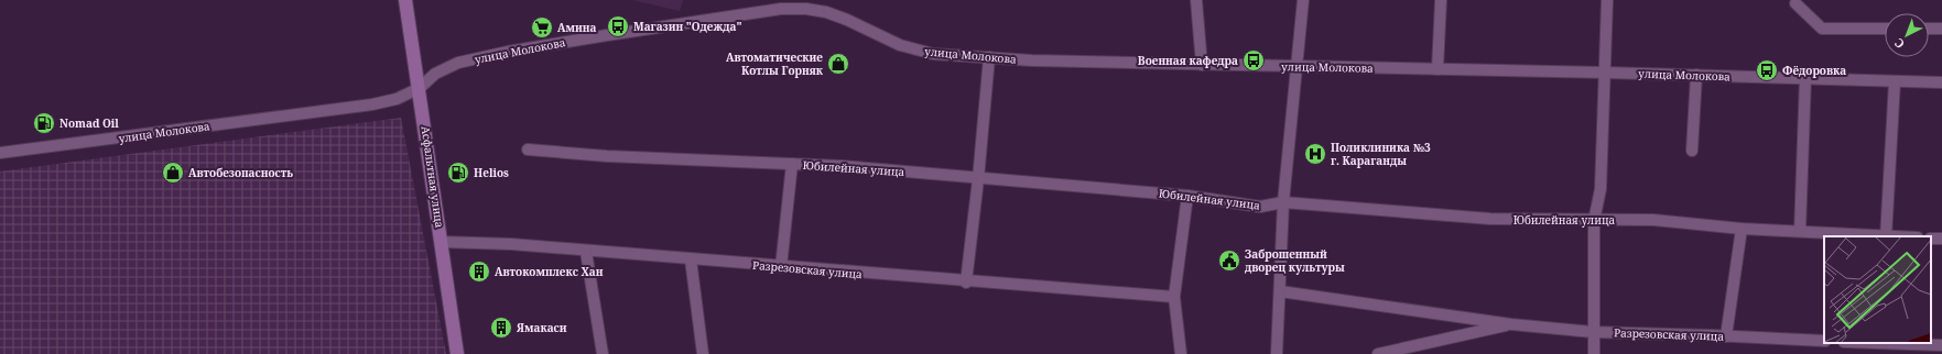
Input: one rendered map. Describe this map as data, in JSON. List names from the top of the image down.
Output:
{
  "streets": {
    "main road": ["Асфальтная улица"],
    "street": ["улица Молокова", "Юбилейная улица", "Разрезовская улица"]
  },
  "crossings": [
    ["улица Молокова", "Асфальтная улица"],
    ["Асфальтная улица", "Разрезовская улица"]
  ],
  "places": {
    "bus stop": ["Магазин \"Одежда\"", "Военная кафедра", "Фёдоровка"],
    "supermarket": ["Амина"],
    "shop": ["Автоматические Котлы Горняк", "Автобезопасность"],
    "fuel station": ["Nomad Oil", "Helios"],
    "hospital": ["Поликлиника №3 г. Караганды"],
    "public building": ["Заброшенный дворец культуры"],
    "building": ["Автокомплекс Хан", "Ямакаси"]
  },
  "north": "bottom left"
}
